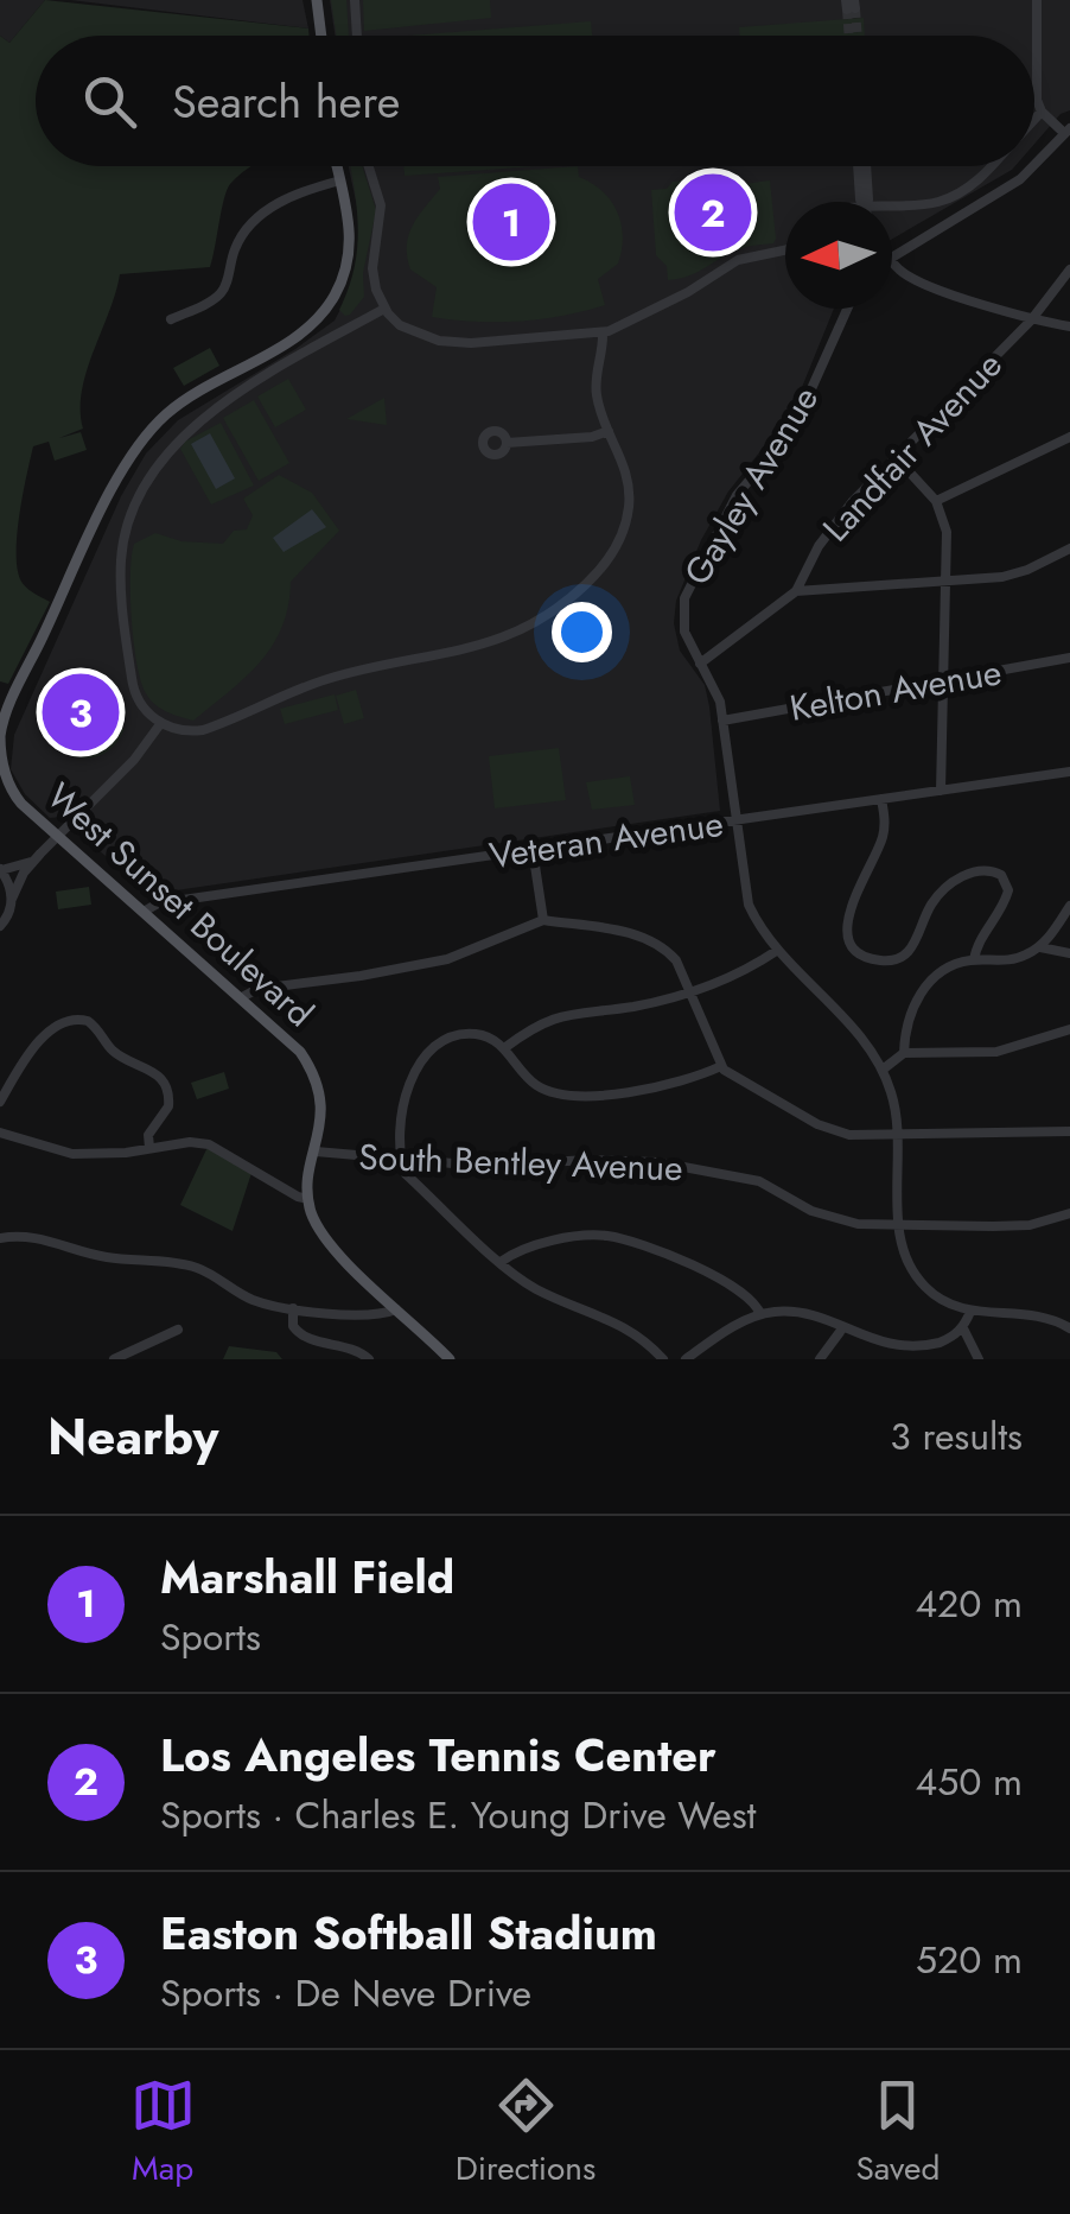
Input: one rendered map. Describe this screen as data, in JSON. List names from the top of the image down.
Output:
{
  "streets": {
    "main road": ["West Sunset Boulevard"],
    "street": [
      "Landfair Avenue",
      "Gayley Avenue",
      "Kelton Avenue",
      "Veteran Avenue",
      "South Bentley Avenue"
    ]
  },
  "crossings": [
    ["Landfair Avenue", "Gayley Avenue"],
    ["Gayley Avenue", "Kelton Avenue"],
    ["Gayley Avenue", "Veteran Avenue"],
    ["Veteran Avenue", "West Sunset Boulevard"],
    ["West Sunset Boulevard", "South Bentley Avenue"]
  ],
  "north": "left",
  "page": {
    "search": "Search here",
    "pins": ["2", "1", "3"],
    "heading": ["Nearby", "3 results"],
    "list": [
      {
        "mark": "1",
        "name": "Marshall Field",
        "note": "Sports",
        "value": "420 m"
      },
      {
        "mark": "2",
        "name": "Los Angeles Tennis Center",
        "note": "Sports · Charles E. Young Drive West",
        "value": "450 m"
      },
      {
        "mark": "3",
        "name": "Easton Softball Stadium",
        "note": "Sports · De Neve Drive",
        "value": "520 m"
      }
    ],
    "nav": ["Map", "Directions", "Saved"]
  }
}
